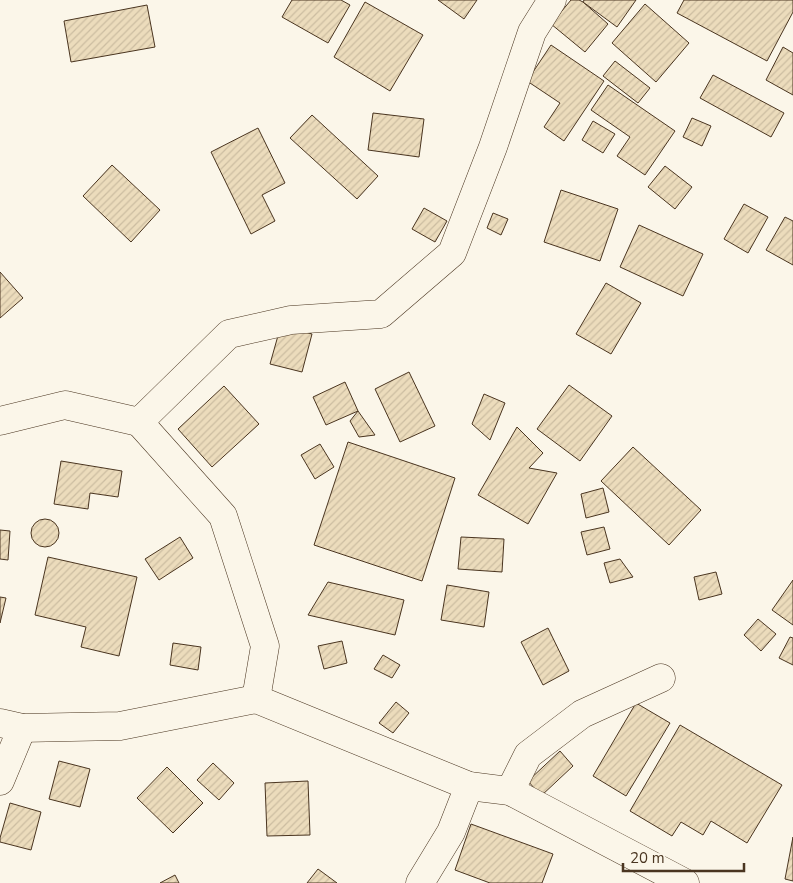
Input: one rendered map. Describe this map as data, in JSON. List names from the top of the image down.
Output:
{
  "scale_bar": "20 m"
}
